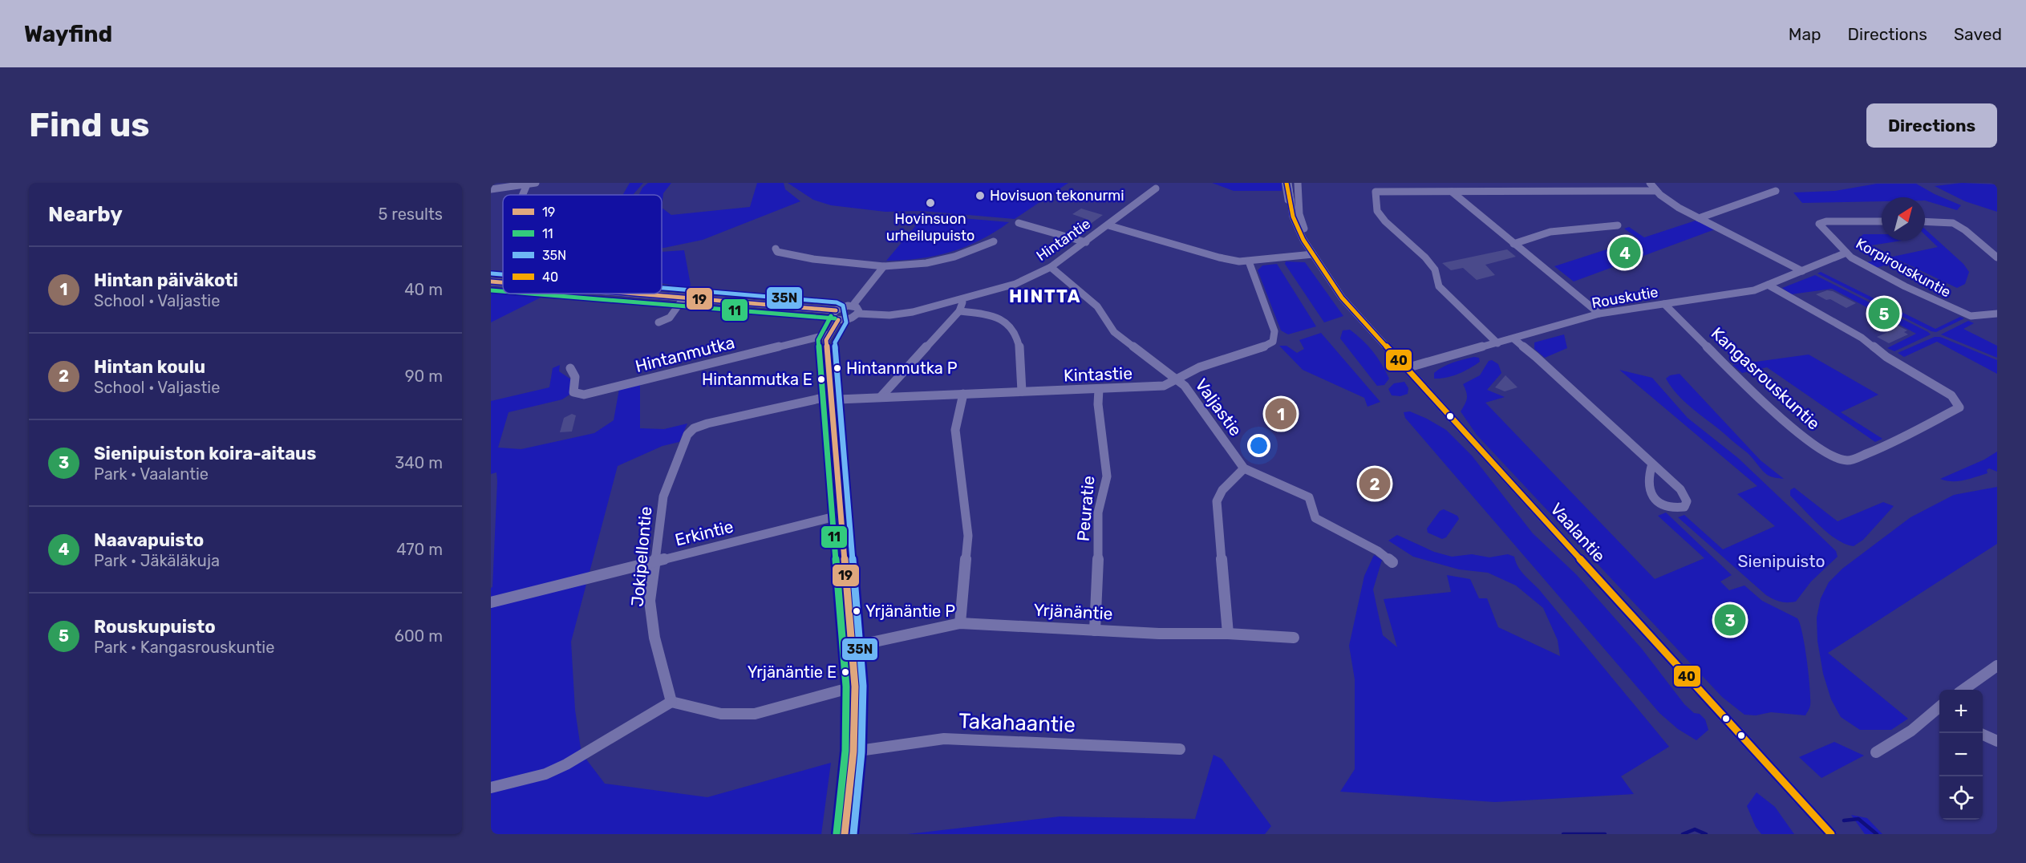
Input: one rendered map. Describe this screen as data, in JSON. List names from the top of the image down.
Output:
{
  "streets": {
    "street": [
      "Hintantie",
      "Korpirouskuntie",
      "Rouskutie",
      "Hintanmutka",
      "Kintastie",
      "Kangasrouskuntie",
      "Valjastie",
      "Peuratie",
      "Vaalantie",
      "Erkintie",
      "Jokipellontie",
      "Yrjänäntie",
      "Takahaantie"
    ]
  },
  "crossings": [
    ["Hintantie", "Kintastie"],
    ["Hintantie", "Valjastie"],
    ["Hintantie", "Vaalantie"],
    ["Korpirouskuntie", "Rouskutie"],
    ["Rouskutie", "Kangasrouskuntie"],
    ["Rouskutie", "Vaalantie"],
    ["Kintastie", "Valjastie"],
    ["Kintastie", "Peuratie"],
    ["Kintastie", "Jokipellontie"],
    ["Peuratie", "Yrjänäntie"],
    ["Erkintie", "Jokipellontie"]
  ],
  "districts": ["HINTTA"],
  "parks": ["Sienipuisto"],
  "places": [
    "Hovisuon tekonurmi",
    "Hovinsuon urheilupuisto",
    "Hintanmutka P",
    "Hintanmutka E",
    "Yrjänäntie P",
    "Yrjänäntie E"
  ],
  "lines": [
    "transit line 40",
    "transit line 35N",
    "transit line 19",
    "transit line 11"
  ],
  "legend": [
    "19",
    "11",
    "35N",
    "40"
  ],
  "north": "top right",
  "page": {
    "header": "Wayfind",
    "nav": ["Map", "Directions", "Saved"],
    "buttons": "Directions",
    "title": "Find us",
    "heading": ["Nearby", "5 results"],
    "pins": [
      "4",
      "5",
      "1",
      "2",
      "3"
    ],
    "list": [
      {
        "mark": "1",
        "name": "Hintan päiväkoti",
        "note": "School · Valjastie",
        "value": "40 m"
      },
      {
        "mark": "2",
        "name": "Hintan koulu",
        "note": "School · Valjastie",
        "value": "90 m"
      },
      {
        "mark": "3",
        "name": "Sienipuiston koira-aitaus",
        "note": "Park · Vaalantie",
        "value": "340 m"
      },
      {
        "mark": "4",
        "name": "Naavapuisto",
        "note": "Park · Jäkäläkuja",
        "value": "470 m"
      },
      {
        "mark": "5",
        "name": "Rouskupuisto",
        "note": "Park · Kangasrouskuntie",
        "value": "600 m"
      }
    ],
    "map_buttons": ["+", "−"]
  }
}
